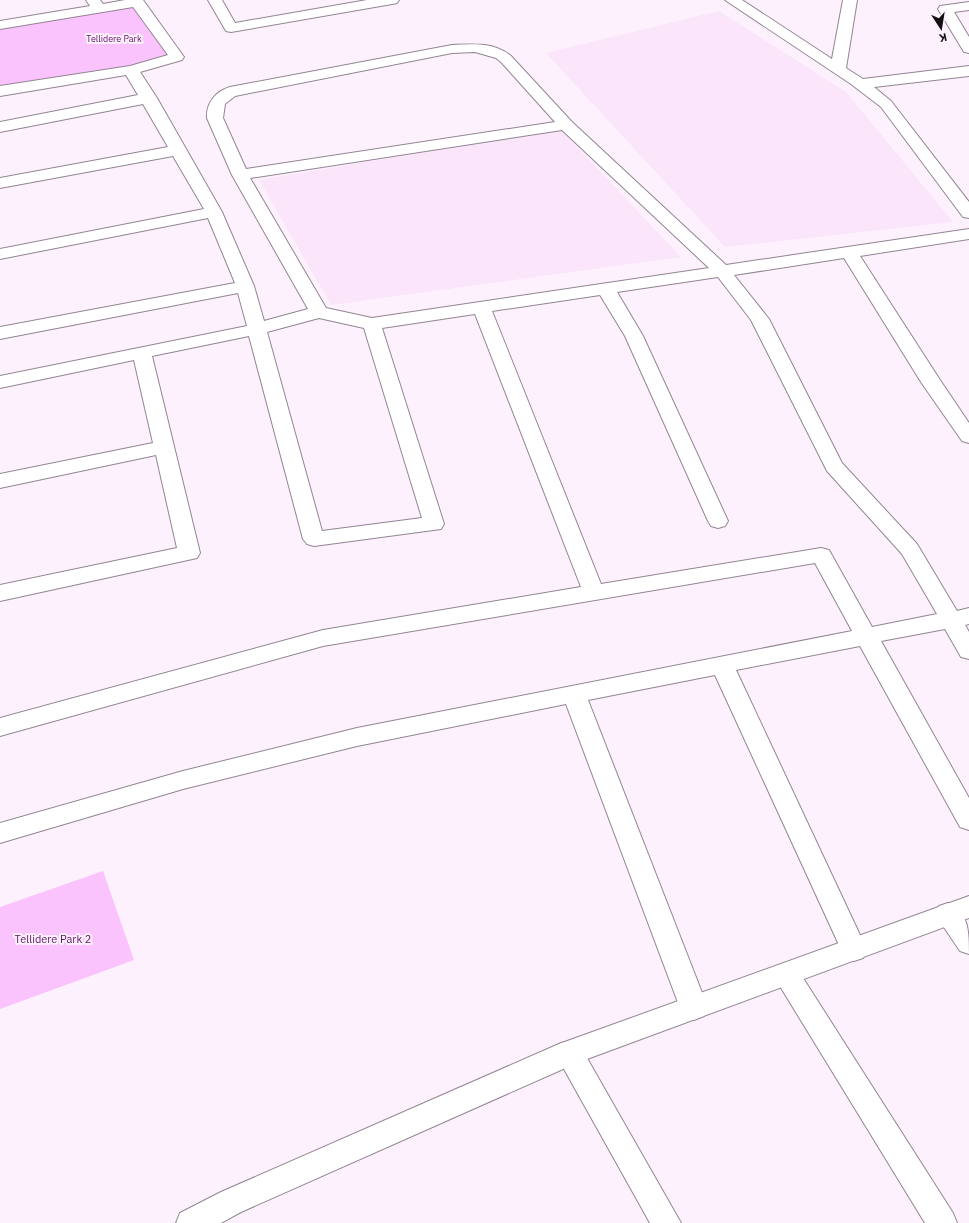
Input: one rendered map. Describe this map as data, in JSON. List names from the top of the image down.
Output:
{
  "parks": ["Tellidere Park", "Tellidere Park 2"],
  "north": "bottom"
}
